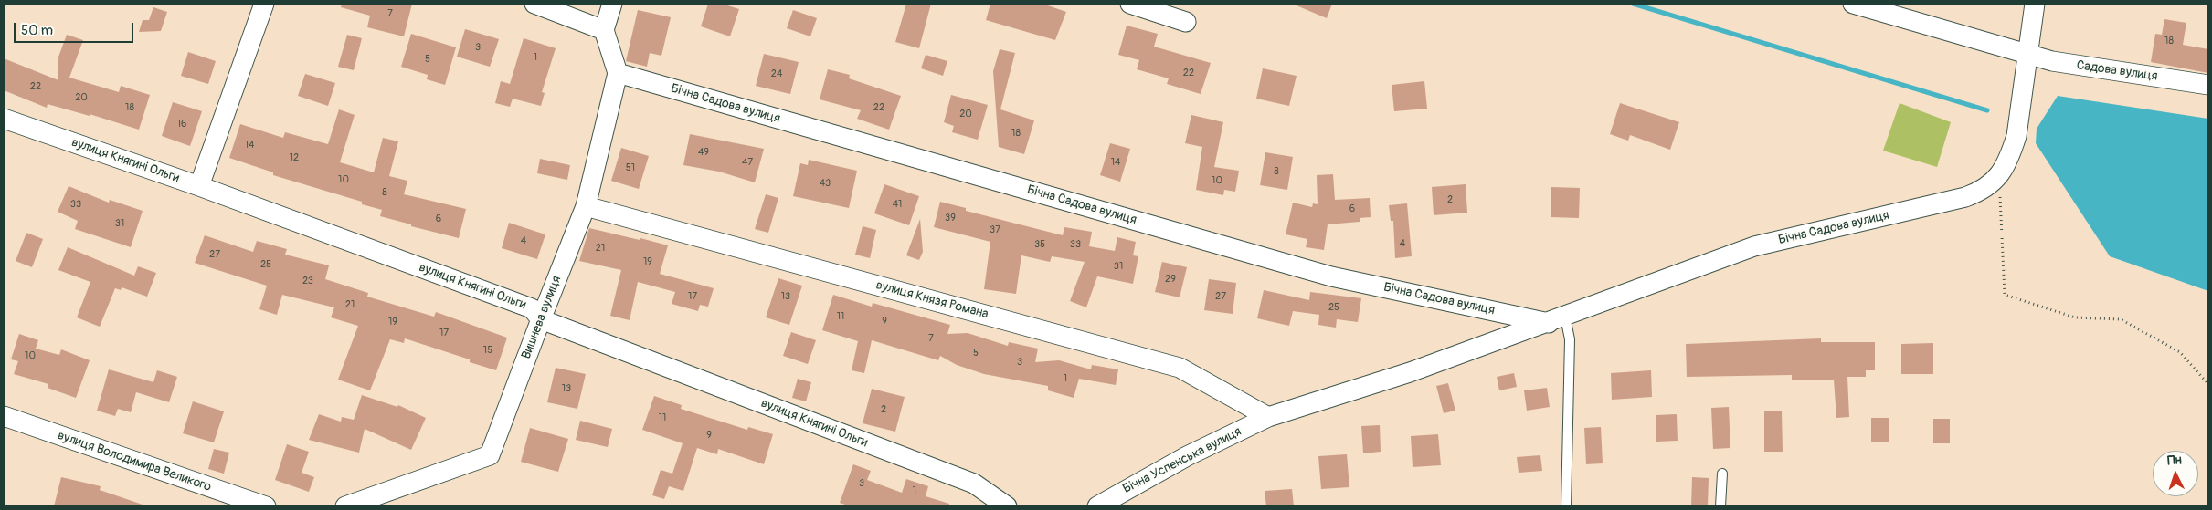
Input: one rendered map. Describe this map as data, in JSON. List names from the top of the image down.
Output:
{
  "streets": {
    "street": [
      "Садова вулиця",
      "Бічна Садова вулиця",
      "вулиця Княгині Ольги",
      "вулиця Князя Романа",
      "Вишнева вулиця",
      "Бічна Успенська вулиця",
      "вулиця Володимира Великого"
    ]
  },
  "crossings": [
    ["Садова вулиця", "Бічна Садова вулиця"],
    ["Бічна Садова вулиця", "вулиця Князя Романа"],
    ["Бічна Садова вулиця", "Вишнева вулиця"],
    ["Бічна Садова вулиця", "Бічна Успенська вулиця"],
    ["вулиця Княгині Ольги", "Вишнева вулиця"],
    ["вулиця Князя Романа", "Вишнева вулиця"],
    ["вулиця Князя Романа", "Бічна Успенська вулиця"]
  ],
  "house_numbers": [
    "7",
    "18",
    "3",
    "1",
    "5",
    "22",
    "24",
    "22",
    "20",
    "18",
    "22",
    "20",
    "16",
    "18",
    "14",
    "49",
    "12",
    "47",
    "14",
    "51",
    "8",
    "10",
    "10",
    "43",
    "8",
    "2",
    "33",
    "41",
    "6",
    "39",
    "6",
    "31",
    "37",
    "4",
    "4",
    "35",
    "33",
    "21",
    "27",
    "19",
    "25",
    "31",
    "29",
    "23",
    "17",
    "13",
    "27",
    "21",
    "25",
    "11",
    "9",
    "19",
    "17",
    "7",
    "15",
    "5",
    "10",
    "3",
    "1",
    "13",
    "2",
    "11",
    "9",
    "3",
    "1"
  ],
  "scale_bar": "50 m",
  "north": "top"
}
